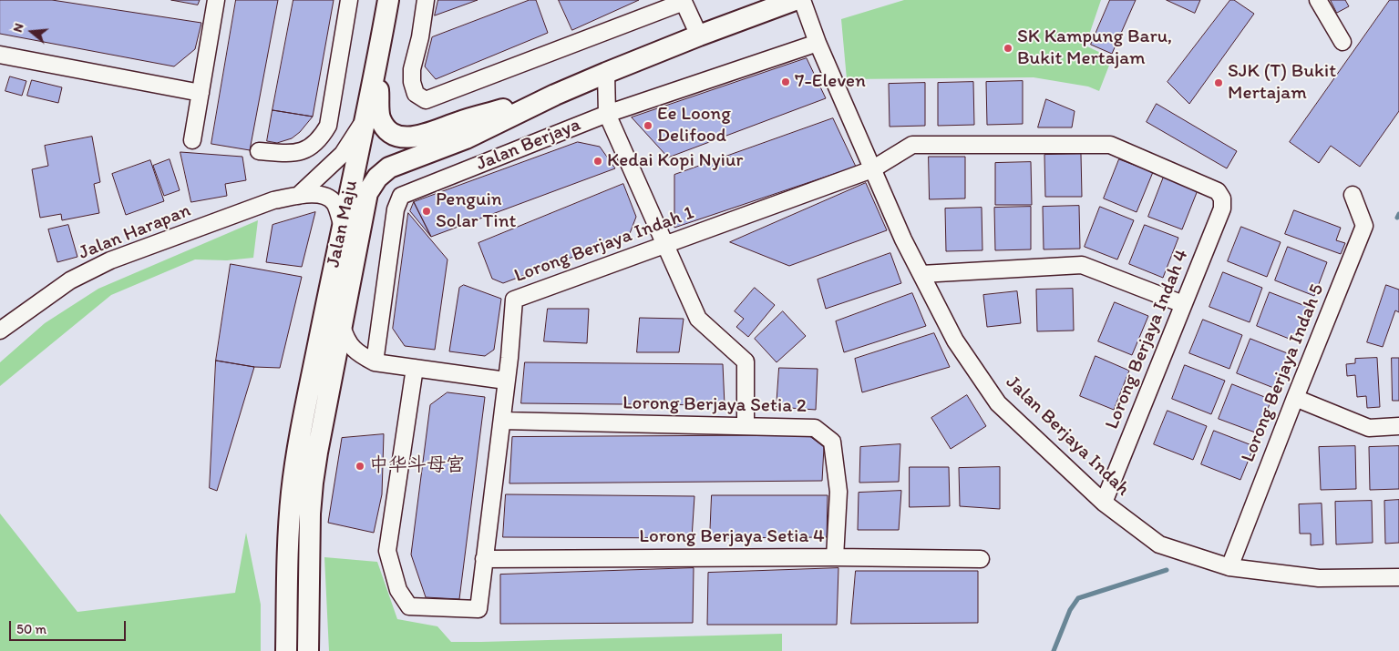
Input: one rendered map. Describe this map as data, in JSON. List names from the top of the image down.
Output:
{
  "streets": {
    "main road": ["Jalan Berjaya", "Jalan Maju"],
    "street": [
      "Jalan Harapan",
      "Lorong Berjaya Indah 1",
      "Lorong Berjaya Indah 4",
      "Lorong Berjaya Indah 5",
      "Lorong Berjaya Setia 2",
      "Jalan Berjaya Indah",
      "Lorong Berjaya Setia 4"
    ]
  },
  "crossings": [
    ["Jalan Berjaya", "Jalan Maju"],
    ["Jalan Berjaya", "Jalan Berjaya Indah"],
    ["Jalan Maju", "Jalan Harapan"],
    ["Lorong Berjaya Indah 1", "Lorong Berjaya Indah 4"],
    ["Lorong Berjaya Indah 1", "Lorong Berjaya Setia 2"],
    ["Lorong Berjaya Indah 1", "Jalan Berjaya Indah"],
    ["Lorong Berjaya Indah 1", "Lorong Berjaya Setia 4"],
    ["Lorong Berjaya Indah 4", "Jalan Berjaya Indah"],
    ["Lorong Berjaya Indah 5", "Jalan Berjaya Indah"],
    ["Lorong Berjaya Setia 2", "Lorong Berjaya Setia 4"]
  ],
  "places": [
    "SK Kampung Baru, Bukit Mertajam",
    "7-Eleven",
    "SJK (T) Bukit Mertajam",
    "Ee Loong Delifood",
    "Kedai Kopi Nyiur",
    "Penguin Solar Tint",
    "中华斗母宫"
  ],
  "scale_bar": "50 m",
  "north": "left"
}
